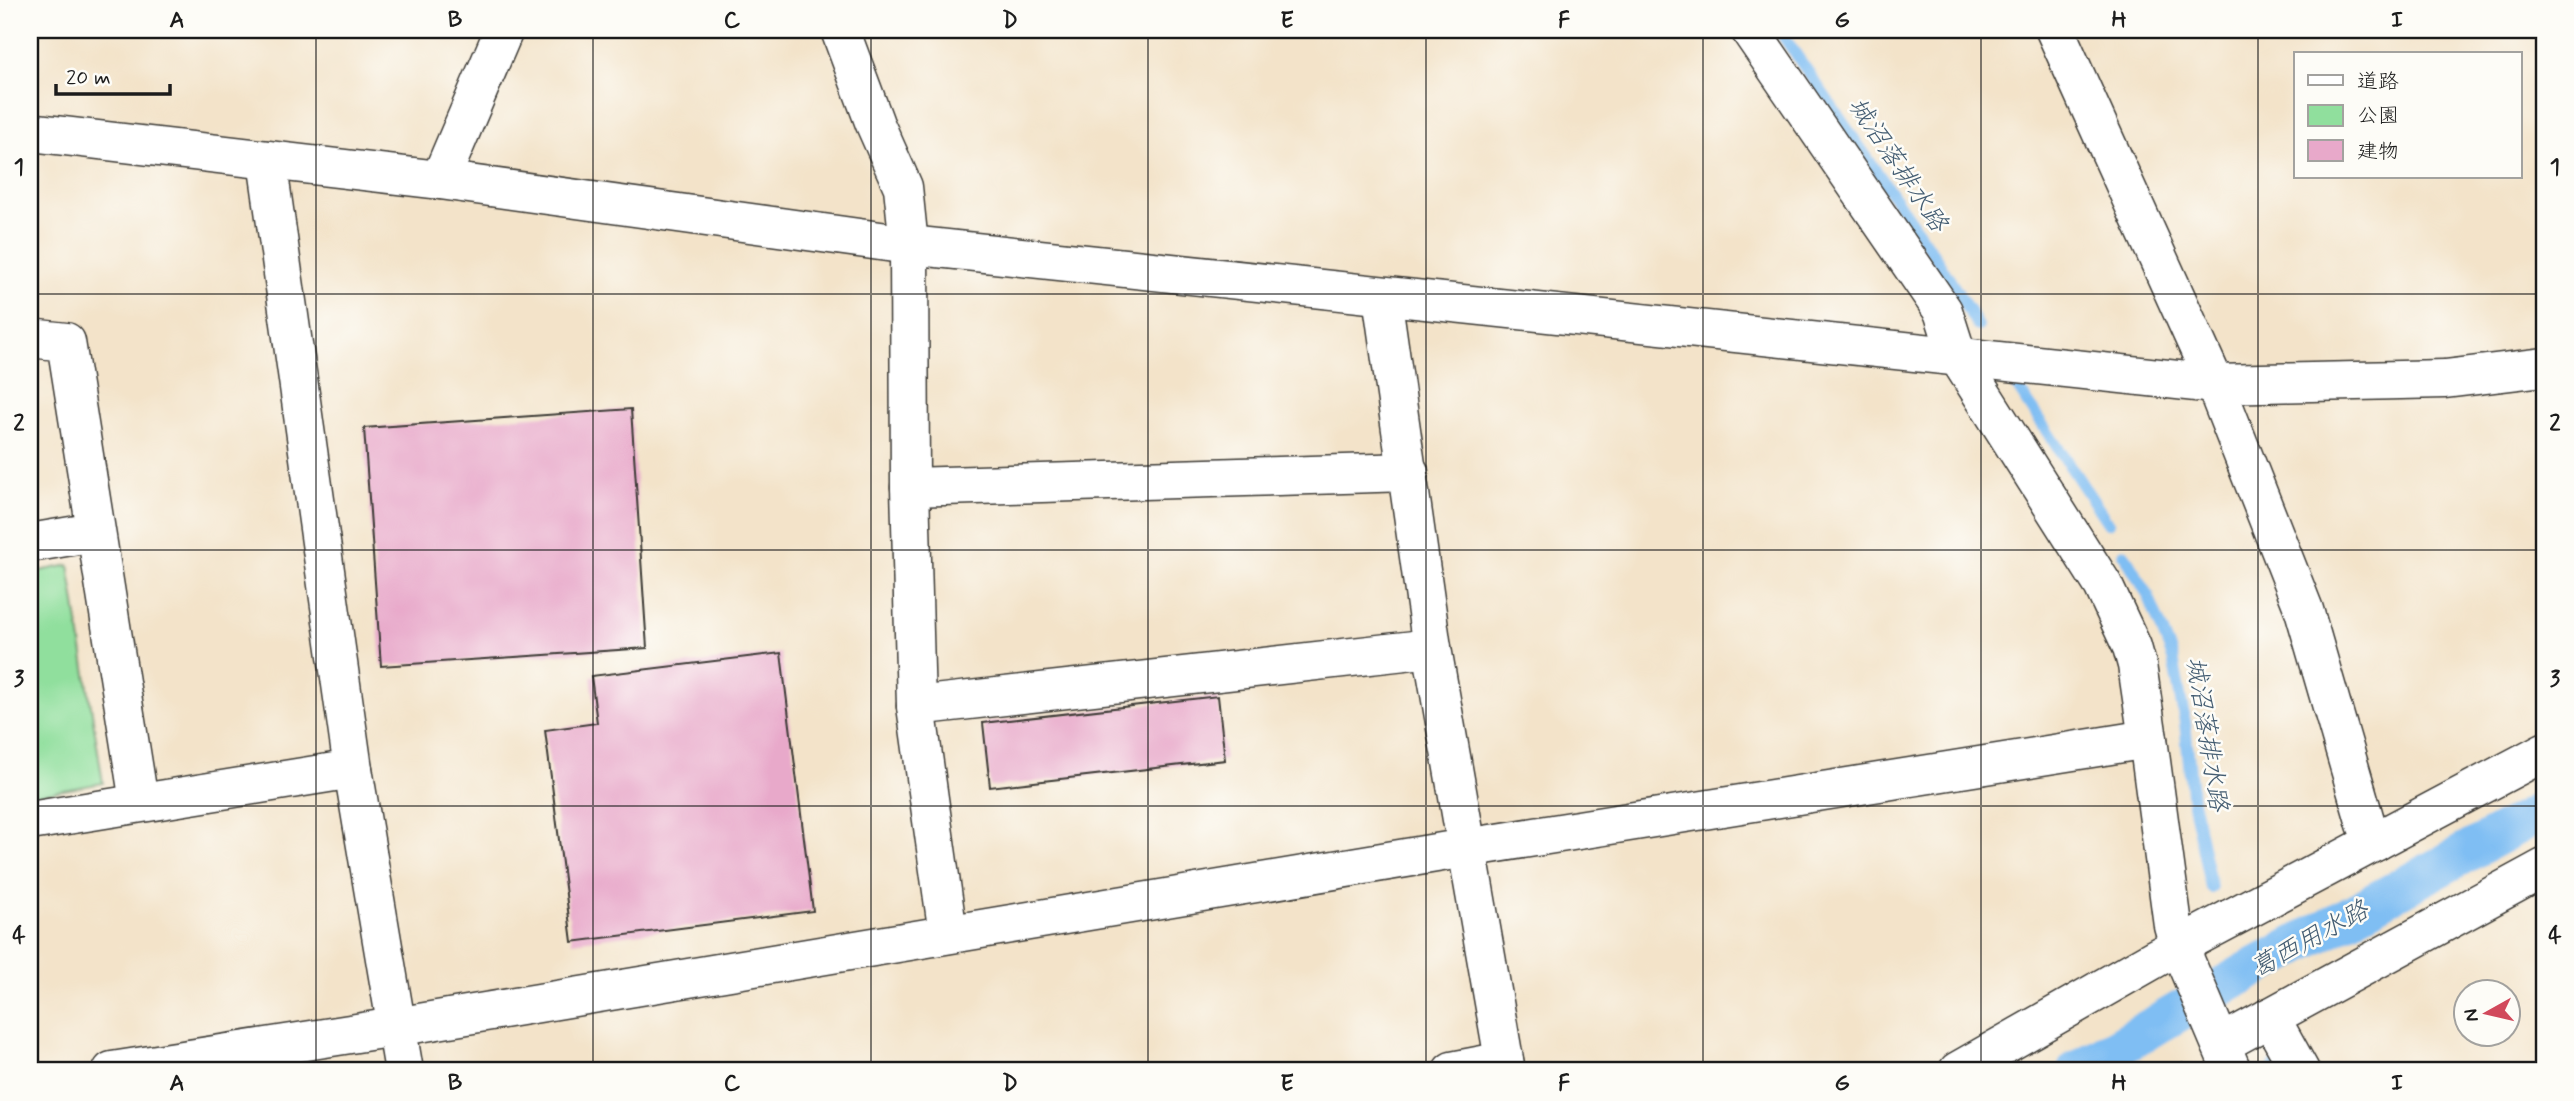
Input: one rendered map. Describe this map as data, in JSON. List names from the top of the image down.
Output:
{
  "water": ["城沼落排水路", "葛西用水路"],
  "legend": ["道路", "公園", "建物"],
  "scale_bar": "20 m",
  "north": "left",
  "grid": {
    "columns": [
      "A",
      "B",
      "C",
      "D",
      "E",
      "F",
      "G",
      "H",
      "I"
    ],
    "rows": [
      "1",
      "2",
      "3",
      "4"
    ]
  }
}
